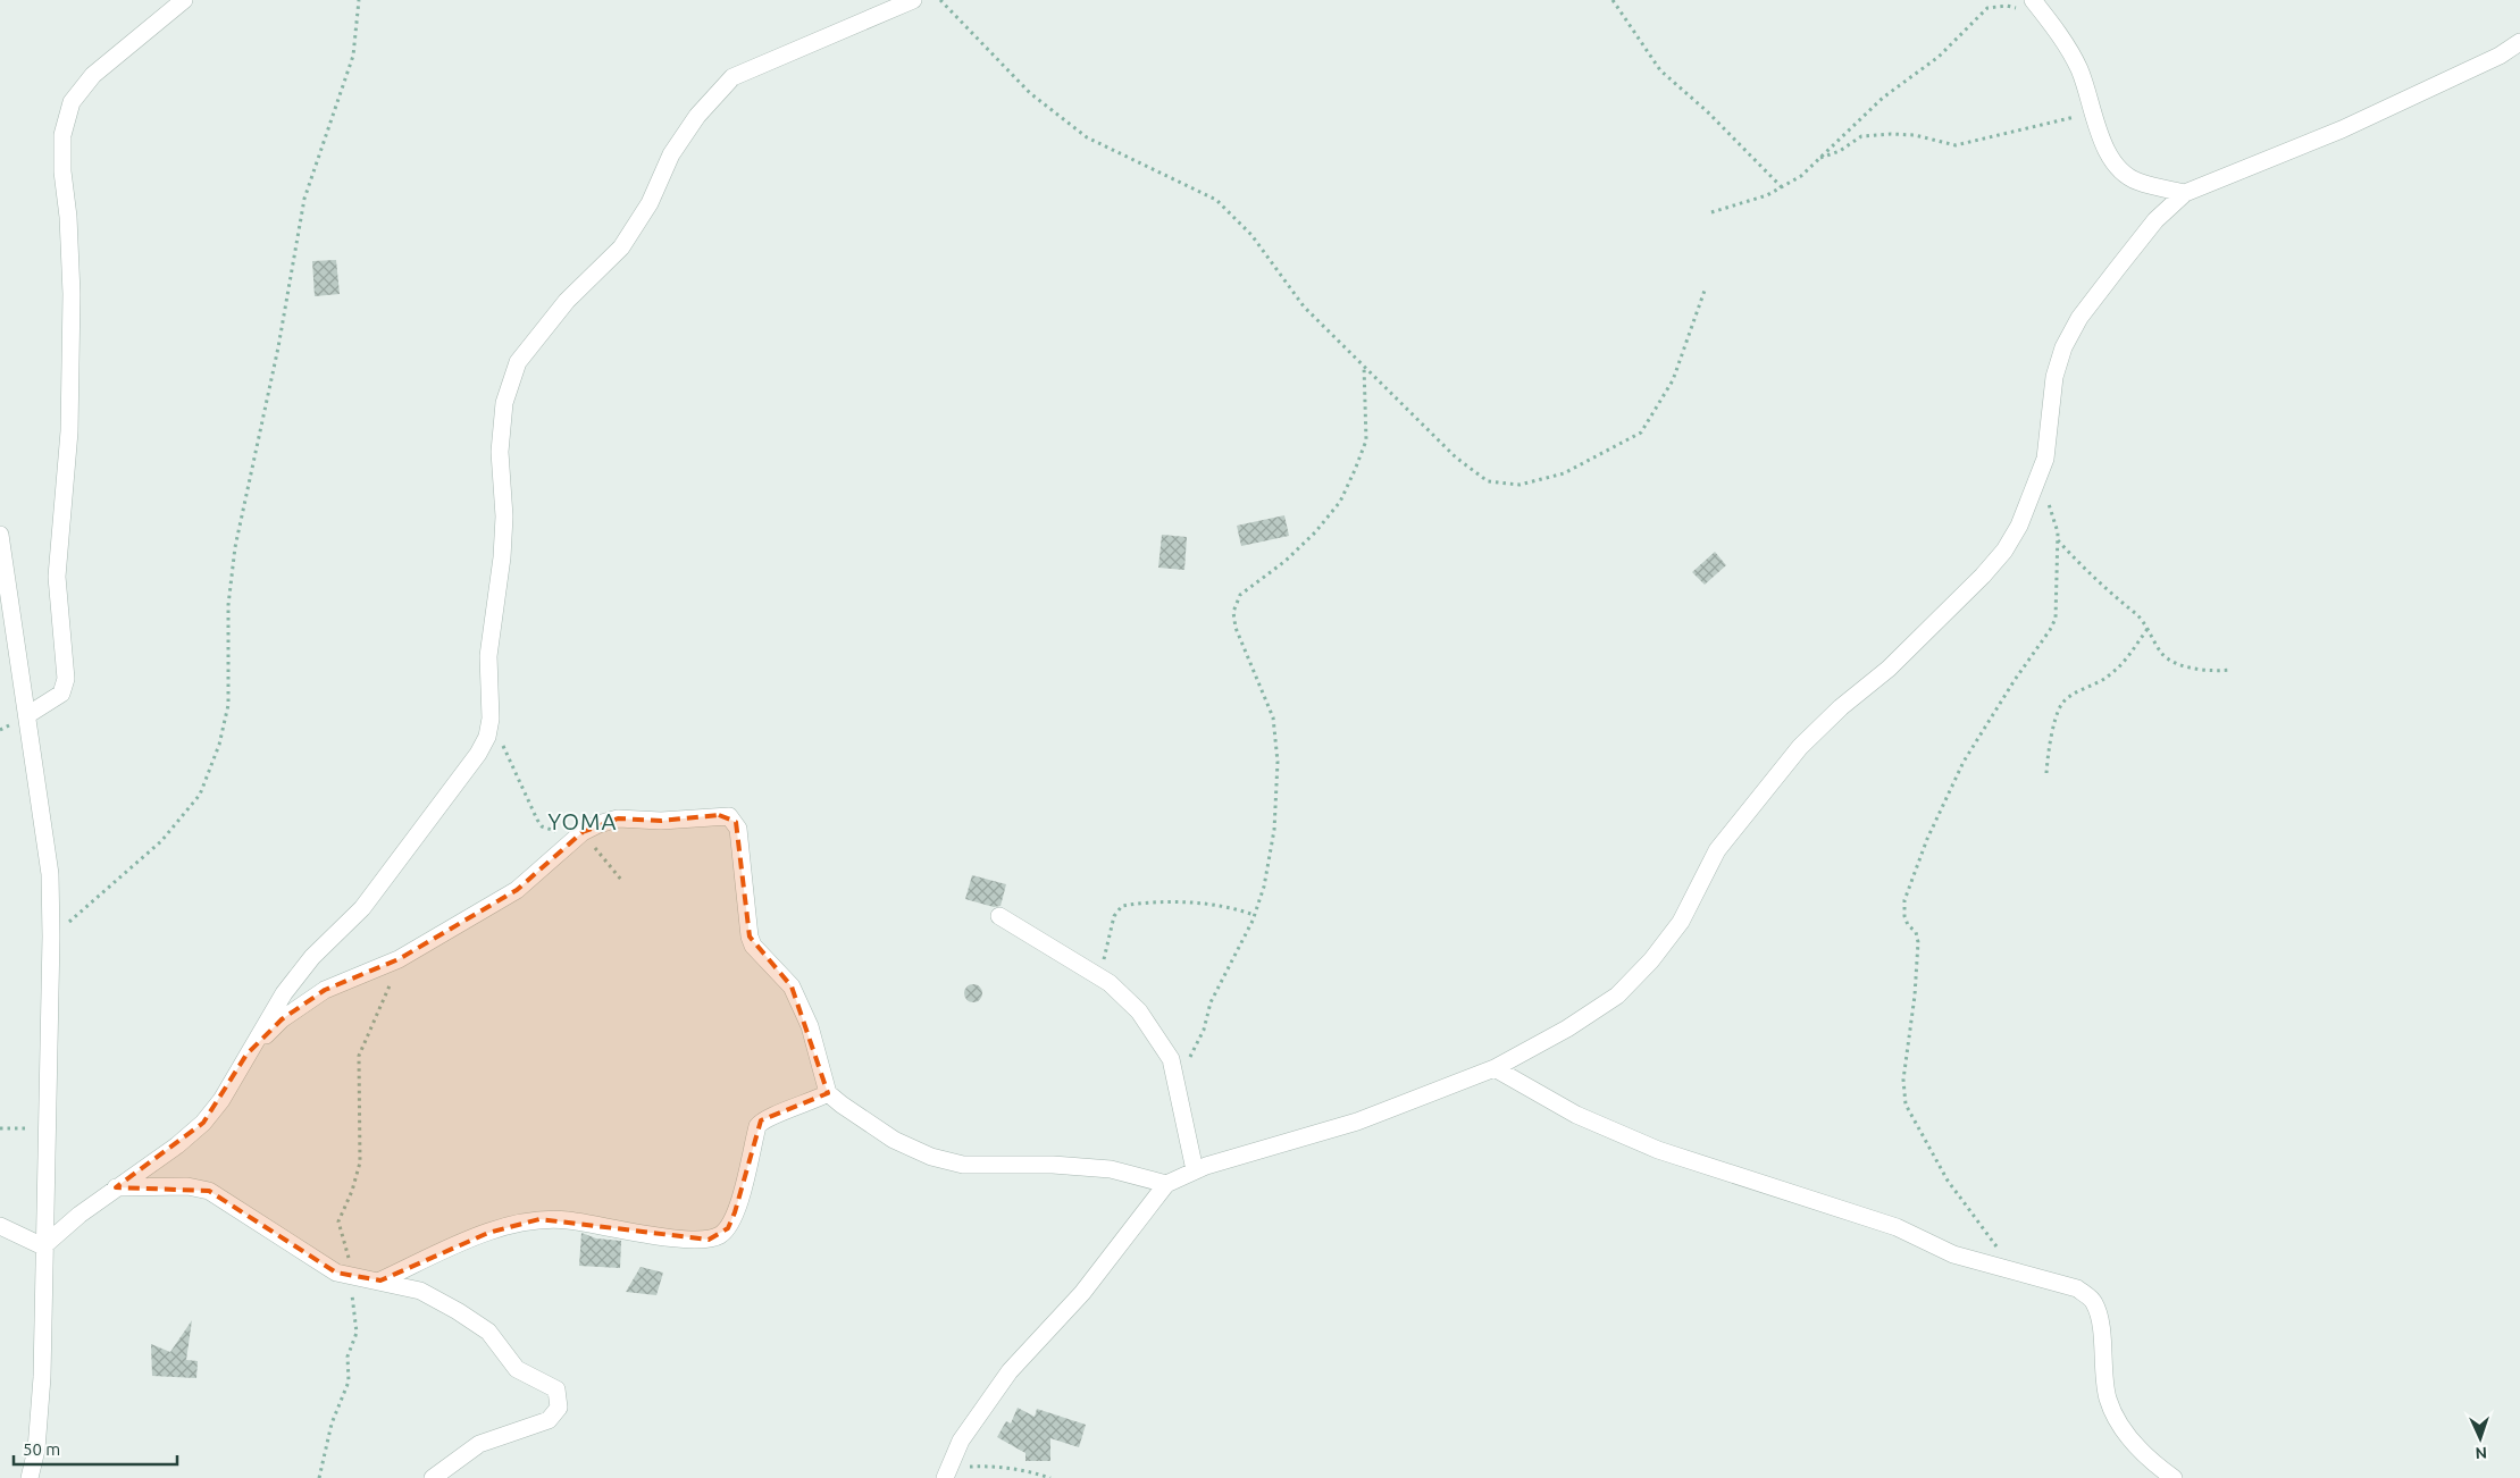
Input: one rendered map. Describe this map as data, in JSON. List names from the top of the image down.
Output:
{
  "districts": ["YOMA"],
  "scale_bar": "50 m",
  "north": "bottom"
}
